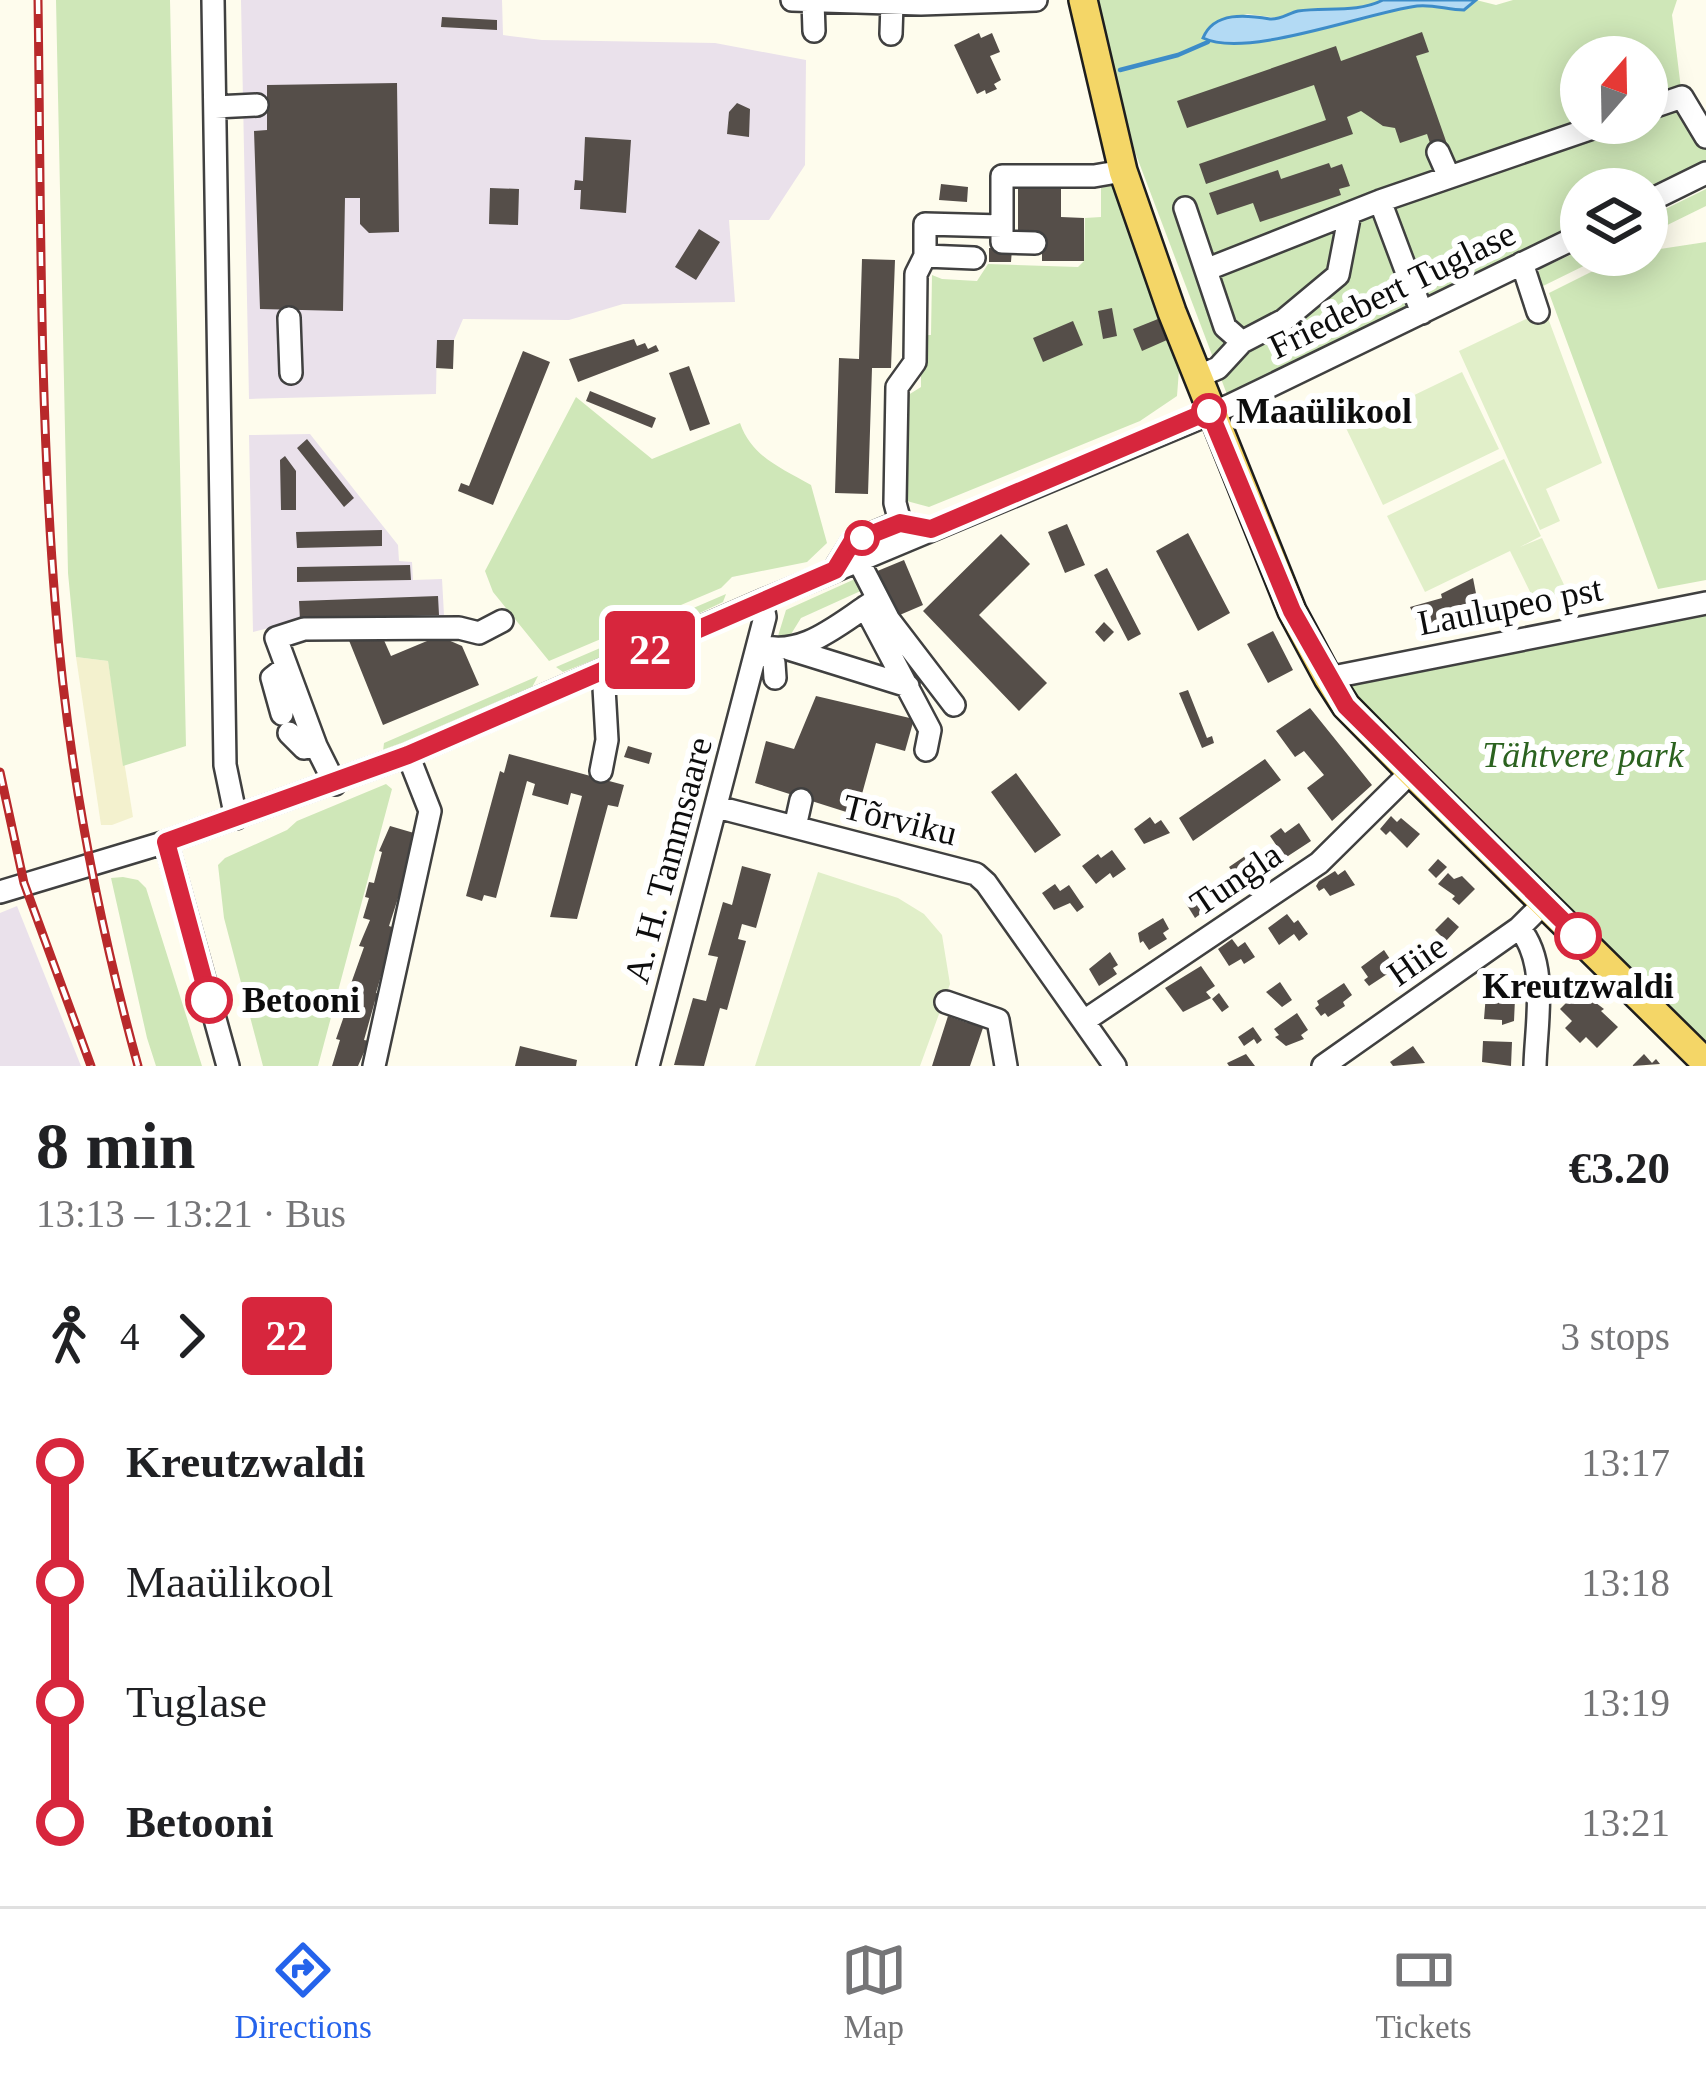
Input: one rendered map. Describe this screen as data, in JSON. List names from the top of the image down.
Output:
{
  "streets": {
    "street": [
      "Friedebert Tuglase",
      "Laulupeo pst",
      "Tõrviku",
      "A. H. Tammsaare",
      "Tungla",
      "Hiie"
    ]
  },
  "crossings": [
    ["Friedebert Tuglase", "A. H. Tammsaare"],
    ["Tõrviku", "A. H. Tammsaare"],
    ["Tõrviku", "Tungla"]
  ],
  "parks": ["Tähtvere park"],
  "places": ["Maaülikool", "Kreutzwaldi", "Betooni"],
  "lines": ["bus line 22"],
  "north": "top",
  "page": {
    "on_map": "22",
    "heading": ["8 min", "13:13 – 13:21 · Bus", "€3.20"],
    "legs": ["4", "22", "3 stops"],
    "list": [
      {
        "name": "Kreutzwaldi",
        "value": "13:17"
      },
      {
        "name": "Maaülikool",
        "value": "13:18"
      },
      {
        "name": "Tuglase",
        "value": "13:19"
      },
      {
        "name": "Betooni",
        "value": "13:21"
      }
    ],
    "tabs": ["Directions", "Map", "Tickets"]
  }
}
